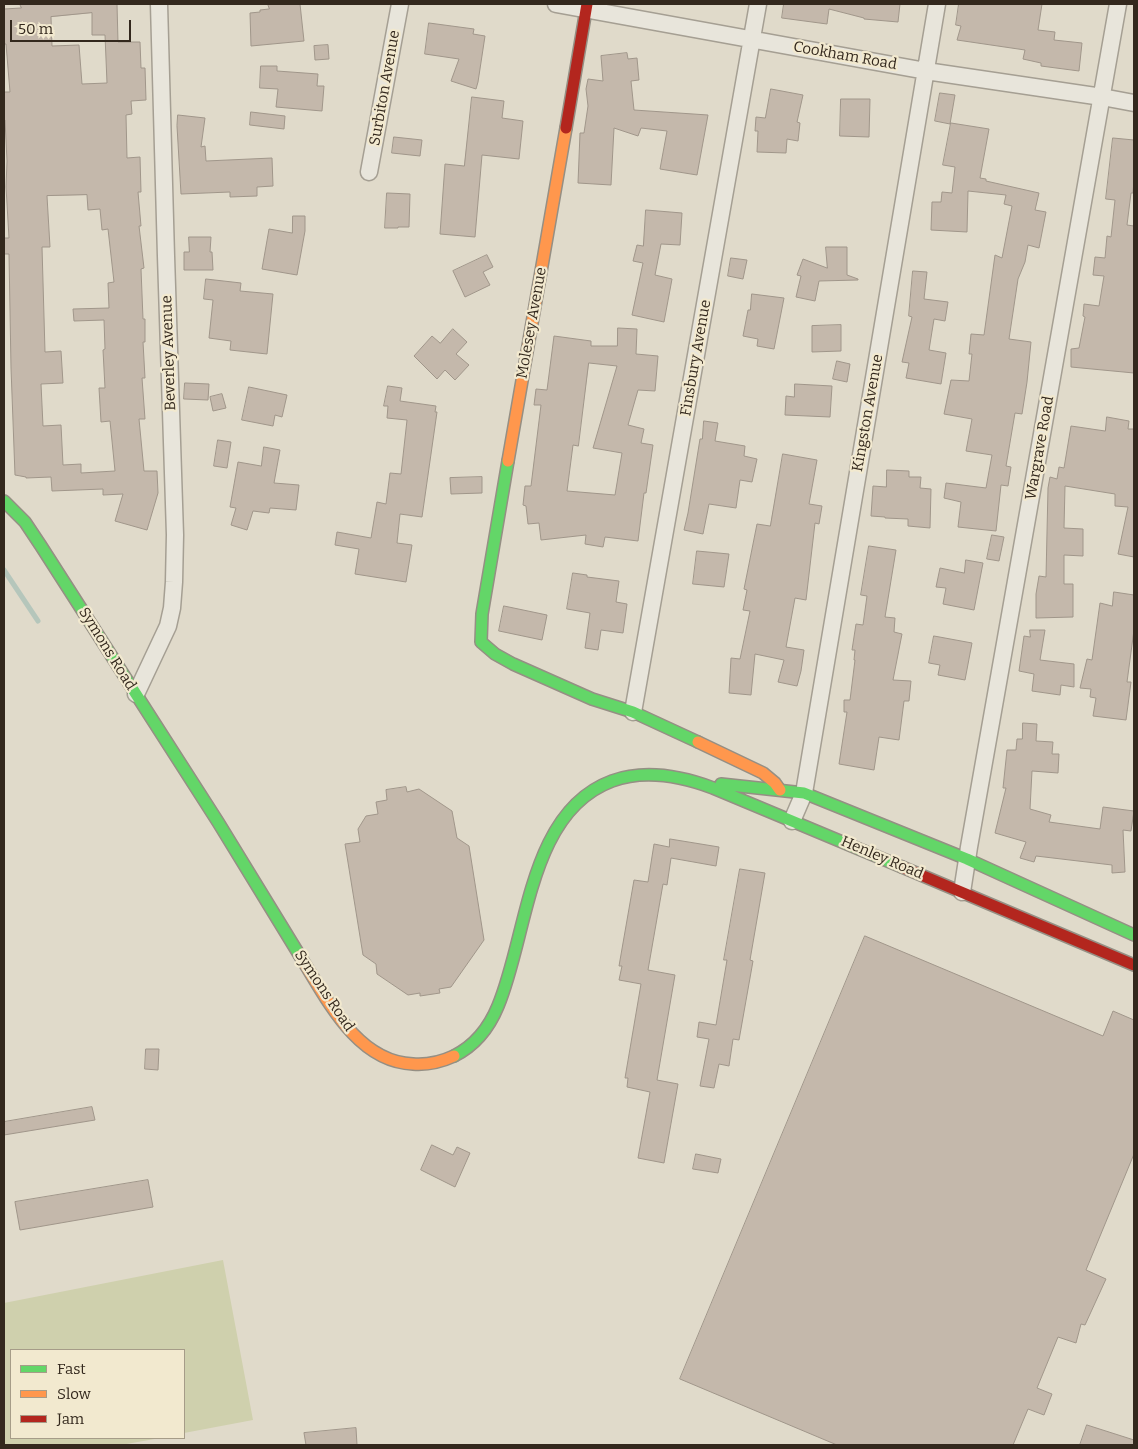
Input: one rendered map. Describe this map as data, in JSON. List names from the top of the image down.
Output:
{
  "streets": {
    "main road": ["Molesey Avenue", "Symons Road", "Henley Road"],
    "street": [
      "Cookham Road",
      "Surbiton Avenue",
      "Beverley Avenue",
      "Finsbury Avenue",
      "Kingston Avenue",
      "Wargrave Road"
    ]
  },
  "crossings": [
    ["Cookham Road", "Molesey Avenue"],
    ["Cookham Road", "Finsbury Avenue"],
    ["Cookham Road", "Kingston Avenue"],
    ["Cookham Road", "Wargrave Road"],
    ["Molesey Avenue", "Finsbury Avenue"],
    ["Beverley Avenue", "Symons Road"],
    ["Kingston Avenue", "Henley Road"],
    ["Wargrave Road", "Henley Road"],
    ["Symons Road", "Henley Road"]
  ],
  "legend": ["Fast", "Slow", "Jam"],
  "scale_bar": "50 m"
}
